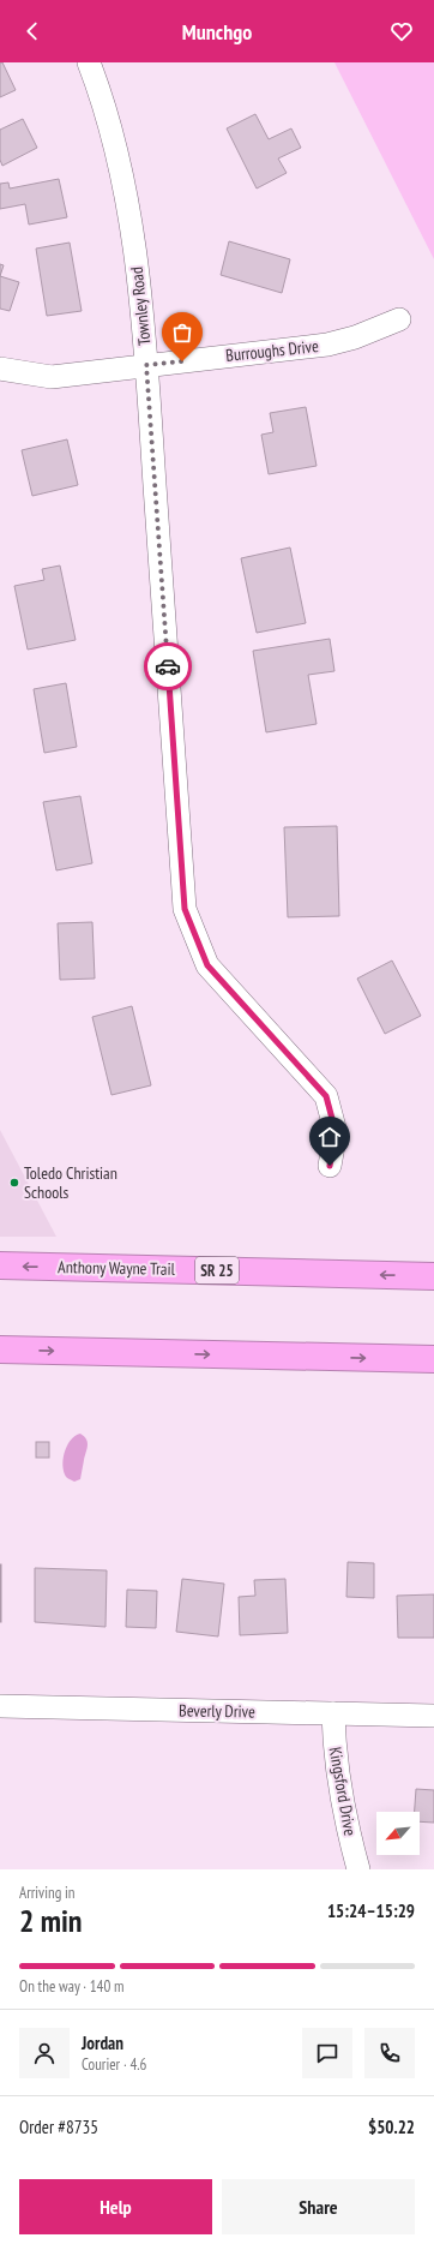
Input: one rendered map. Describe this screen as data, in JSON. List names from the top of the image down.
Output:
{
  "streets": {
    "highway": ["Anthony Wayne Trail", "SR 25"],
    "street": [
      "Townley Road",
      "Burroughs Drive",
      "Beverly Drive",
      "Kingsford Drive"
    ]
  },
  "crossings": [
    ["Townley Road", "Burroughs Drive"],
    ["Beverly Drive", "Kingsford Drive"]
  ],
  "places": ["Toledo Christian Schools"],
  "north": "bottom left",
  "page": {
    "header": "Munchgo",
    "heading": ["2 min", "Arriving in", "15:24–15:29"],
    "panel": [
      "Jordan",
      "Courier · 4.6",
      "Order #8735",
      "$50.22"
    ],
    "bar": "On the way · 140 m",
    "buttons": ["Help", "Share"]
  }
}
